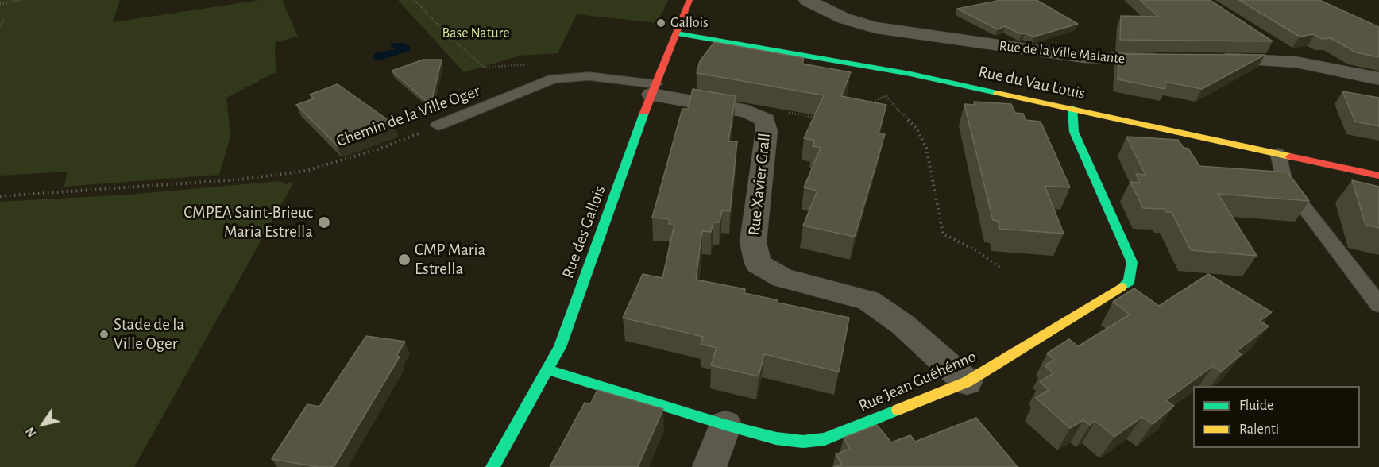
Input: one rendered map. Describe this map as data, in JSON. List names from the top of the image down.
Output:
{
  "streets": {
    "street": [
      "Rue de la Ville Malante",
      "Rue du Vau Louis",
      "Rue Xavier Grall",
      "Rue des Gallois",
      "Rue Jean Guéhénno"
    ],
    "lane": ["Chemin de la Ville Oger"]
  },
  "crossings": [
    ["Rue du Vau Louis", "Rue des Gallois"],
    ["Rue du Vau Louis", "Rue Jean Guéhénno"],
    ["Chemin de la Ville Oger", "Rue Xavier Grall"],
    ["Chemin de la Ville Oger", "Rue des Gallois"],
    ["Rue Xavier Grall", "Rue des Gallois"],
    ["Rue Xavier Grall", "Rue Jean Guéhénno"],
    ["Rue des Gallois", "Rue Jean Guéhénno"]
  ],
  "parks": ["Base Nature"],
  "places": [
    "Gallois",
    "CMPEA Saint-Brieuc Maria Estrella",
    "CMP Maria Estrella",
    "Stade de la Ville Oger"
  ],
  "legend": ["Fluide", "Ralenti"],
  "north": "bottom left"
}
